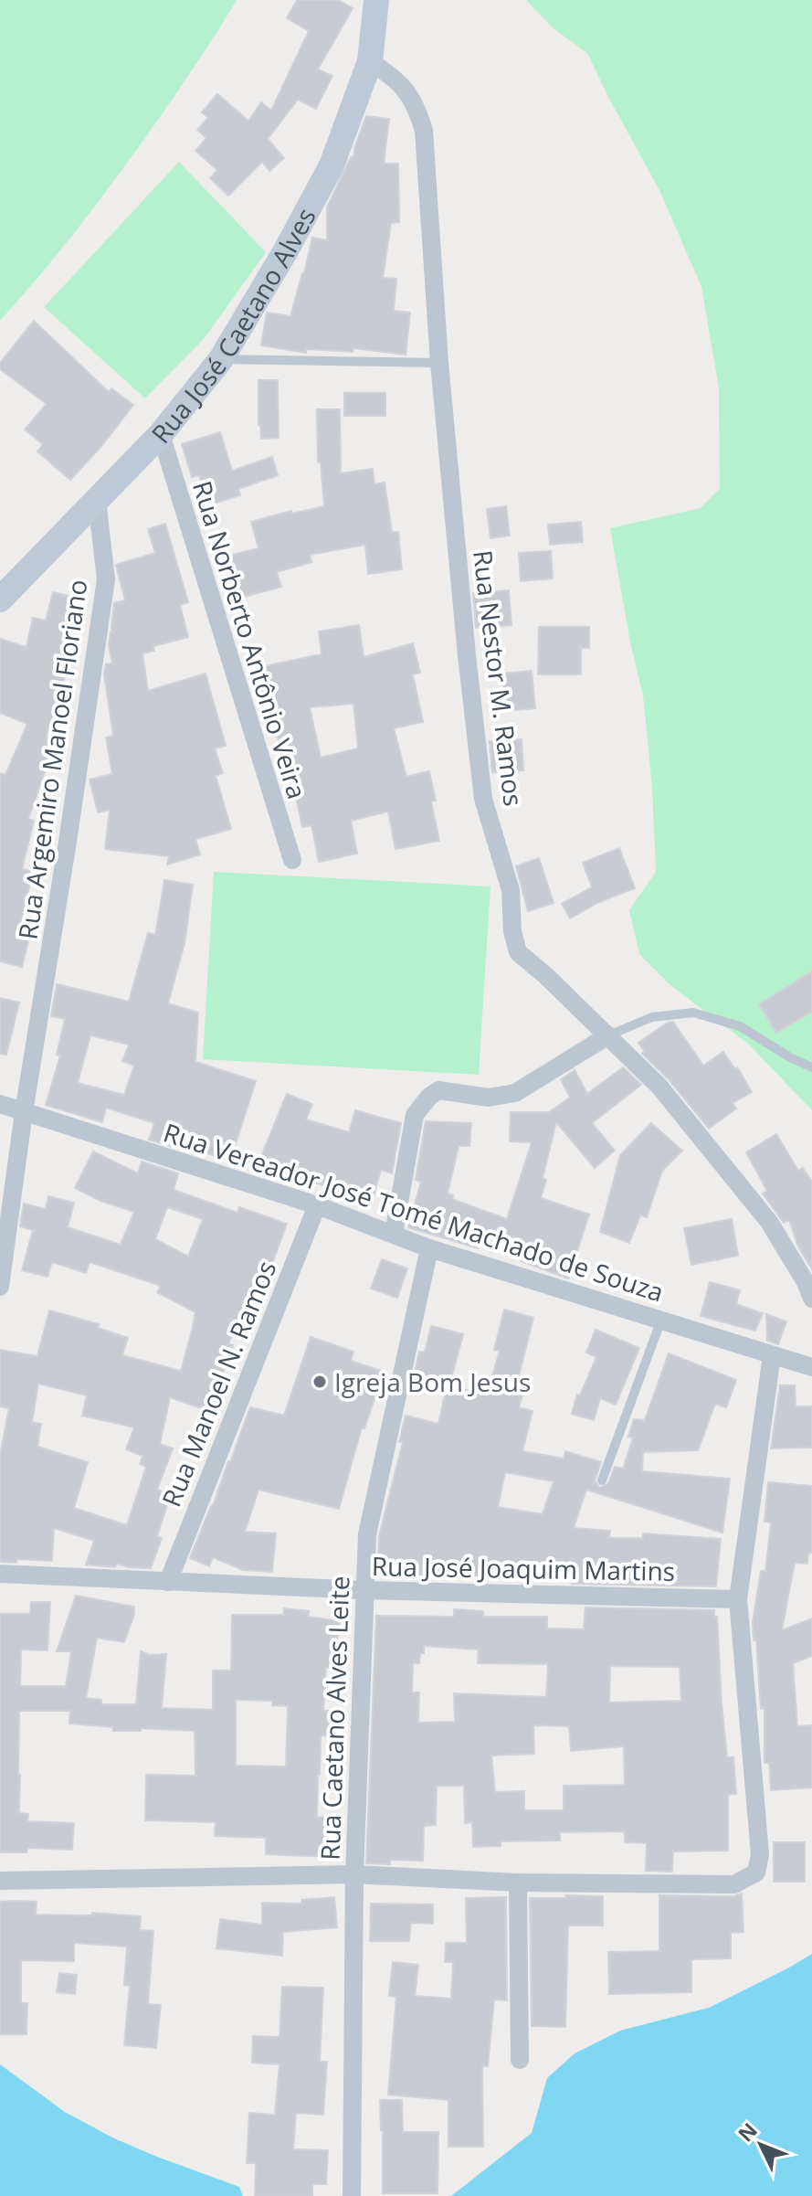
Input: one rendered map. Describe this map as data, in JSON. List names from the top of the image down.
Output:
{
  "streets": {
    "street": [
      "Rua José Caetano Alves",
      "Rua Norberto Antônio Veira",
      "Rua Nestor M. Ramos",
      "Rua Argemiro Manoel Floriano",
      "Rua Vereador José Tomé Machado de Souza",
      "Rua Manoel N. Ramos",
      "Rua José Joaquim Martins",
      "Rua Caetano Alves Leite"
    ]
  },
  "crossings": [
    ["Rua José Caetano Alves", "Rua Norberto Antônio Veira"],
    ["Rua José Caetano Alves", "Rua Nestor M. Ramos"],
    ["Rua José Caetano Alves", "Rua Argemiro Manoel Floriano"],
    ["Rua Argemiro Manoel Floriano", "Rua Vereador José Tomé Machado de Souza"],
    ["Rua Vereador José Tomé Machado de Souza", "Rua Manoel N. Ramos"],
    ["Rua Vereador José Tomé Machado de Souza", "Rua Caetano Alves Leite"],
    ["Rua Manoel N. Ramos", "Rua José Joaquim Martins"],
    ["Rua José Joaquim Martins", "Rua Caetano Alves Leite"]
  ],
  "places": ["Igreja Bom Jesus"],
  "north": "top left"
}
